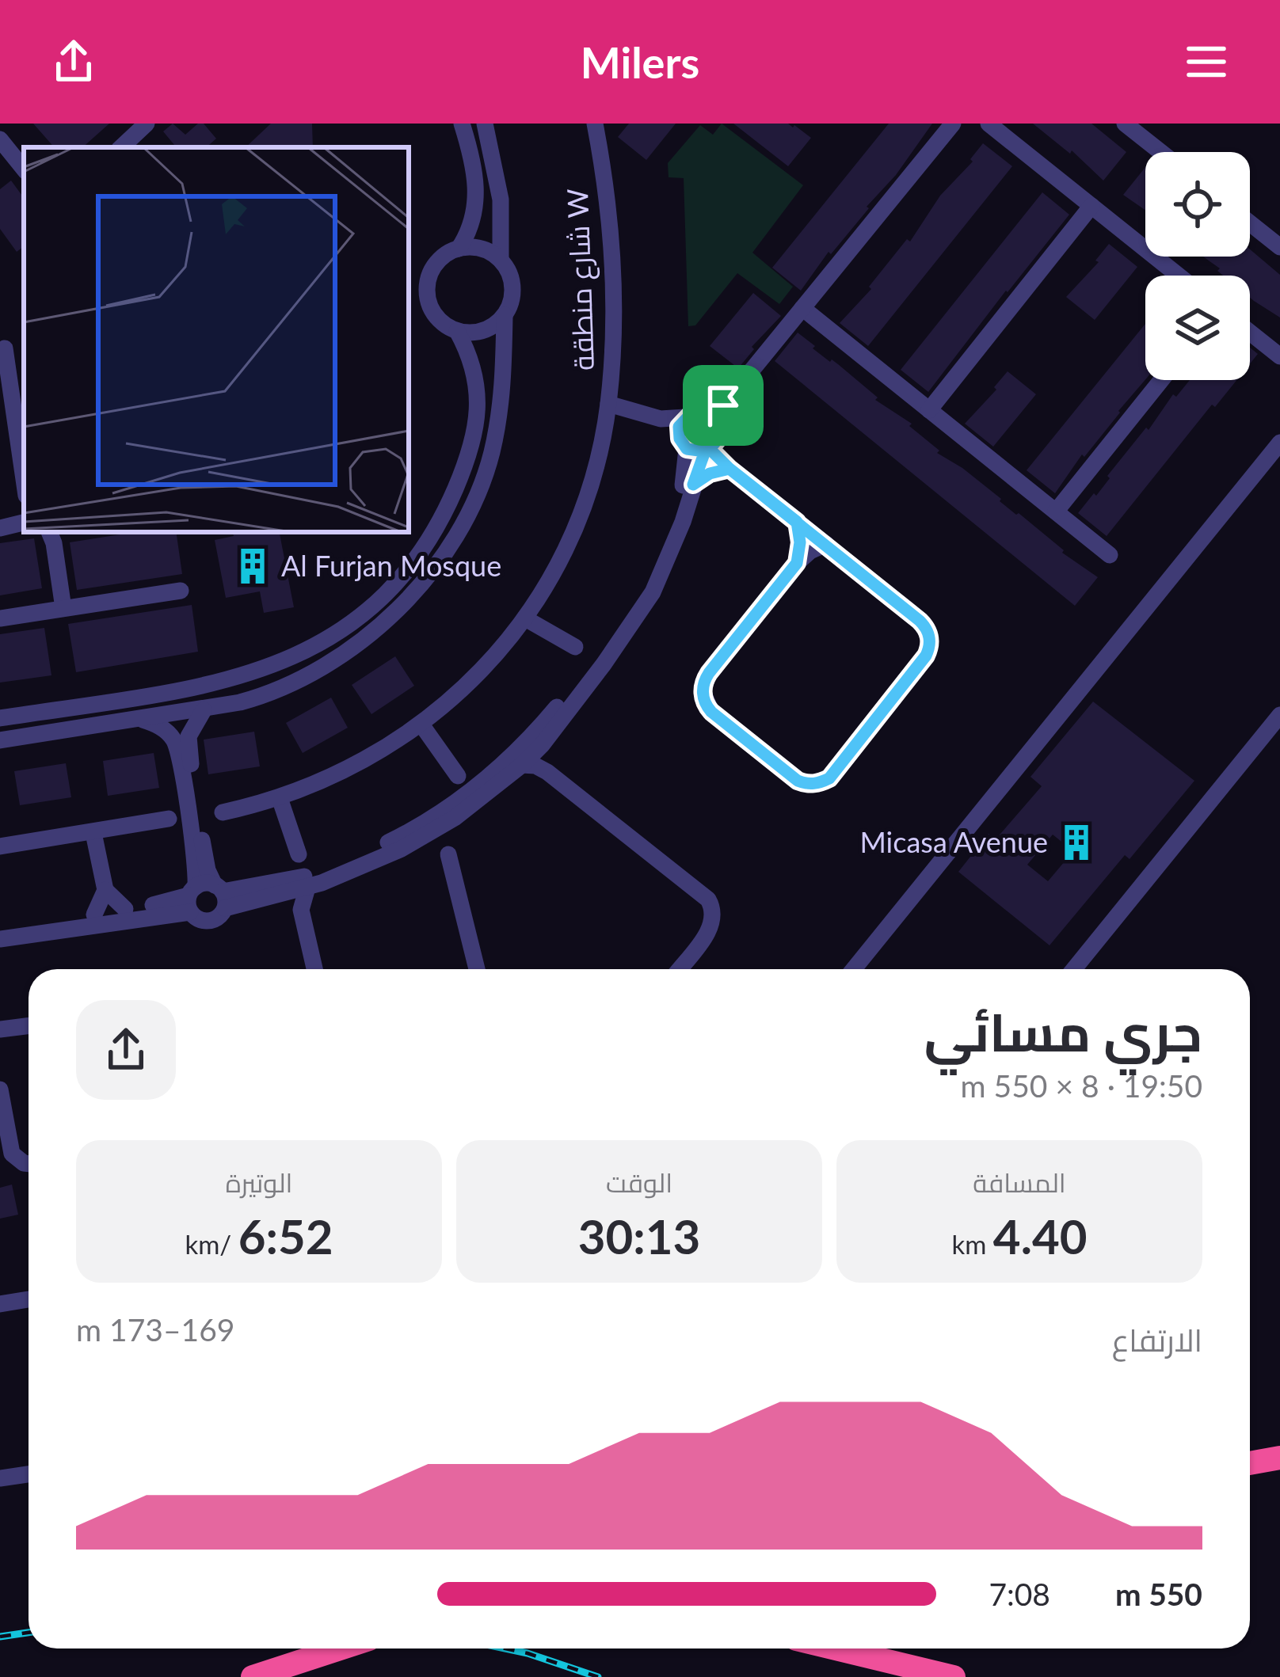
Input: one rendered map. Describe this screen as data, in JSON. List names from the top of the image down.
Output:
{
  "streets": {
    "street": ["شارع منطقة W"]
  },
  "places": {
    "building": ["Al Furjan Mosque", "Micasa Avenue"]
  },
  "page": {
    "header": "Milers",
    "heading": ["جري مسائي", "19:50 · 8 × 550 m"],
    "stats": [
      ["المسافة", "4.40 km"],
      ["الوقت", "30:13"],
      ["الوتيرة", "6:52 /km"]
    ],
    "chart": ["الارتفاع", "169–173 m"],
    "list": [
      {
        "name": "550 m",
        "note": "7:08"
      }
    ]
  }
}
